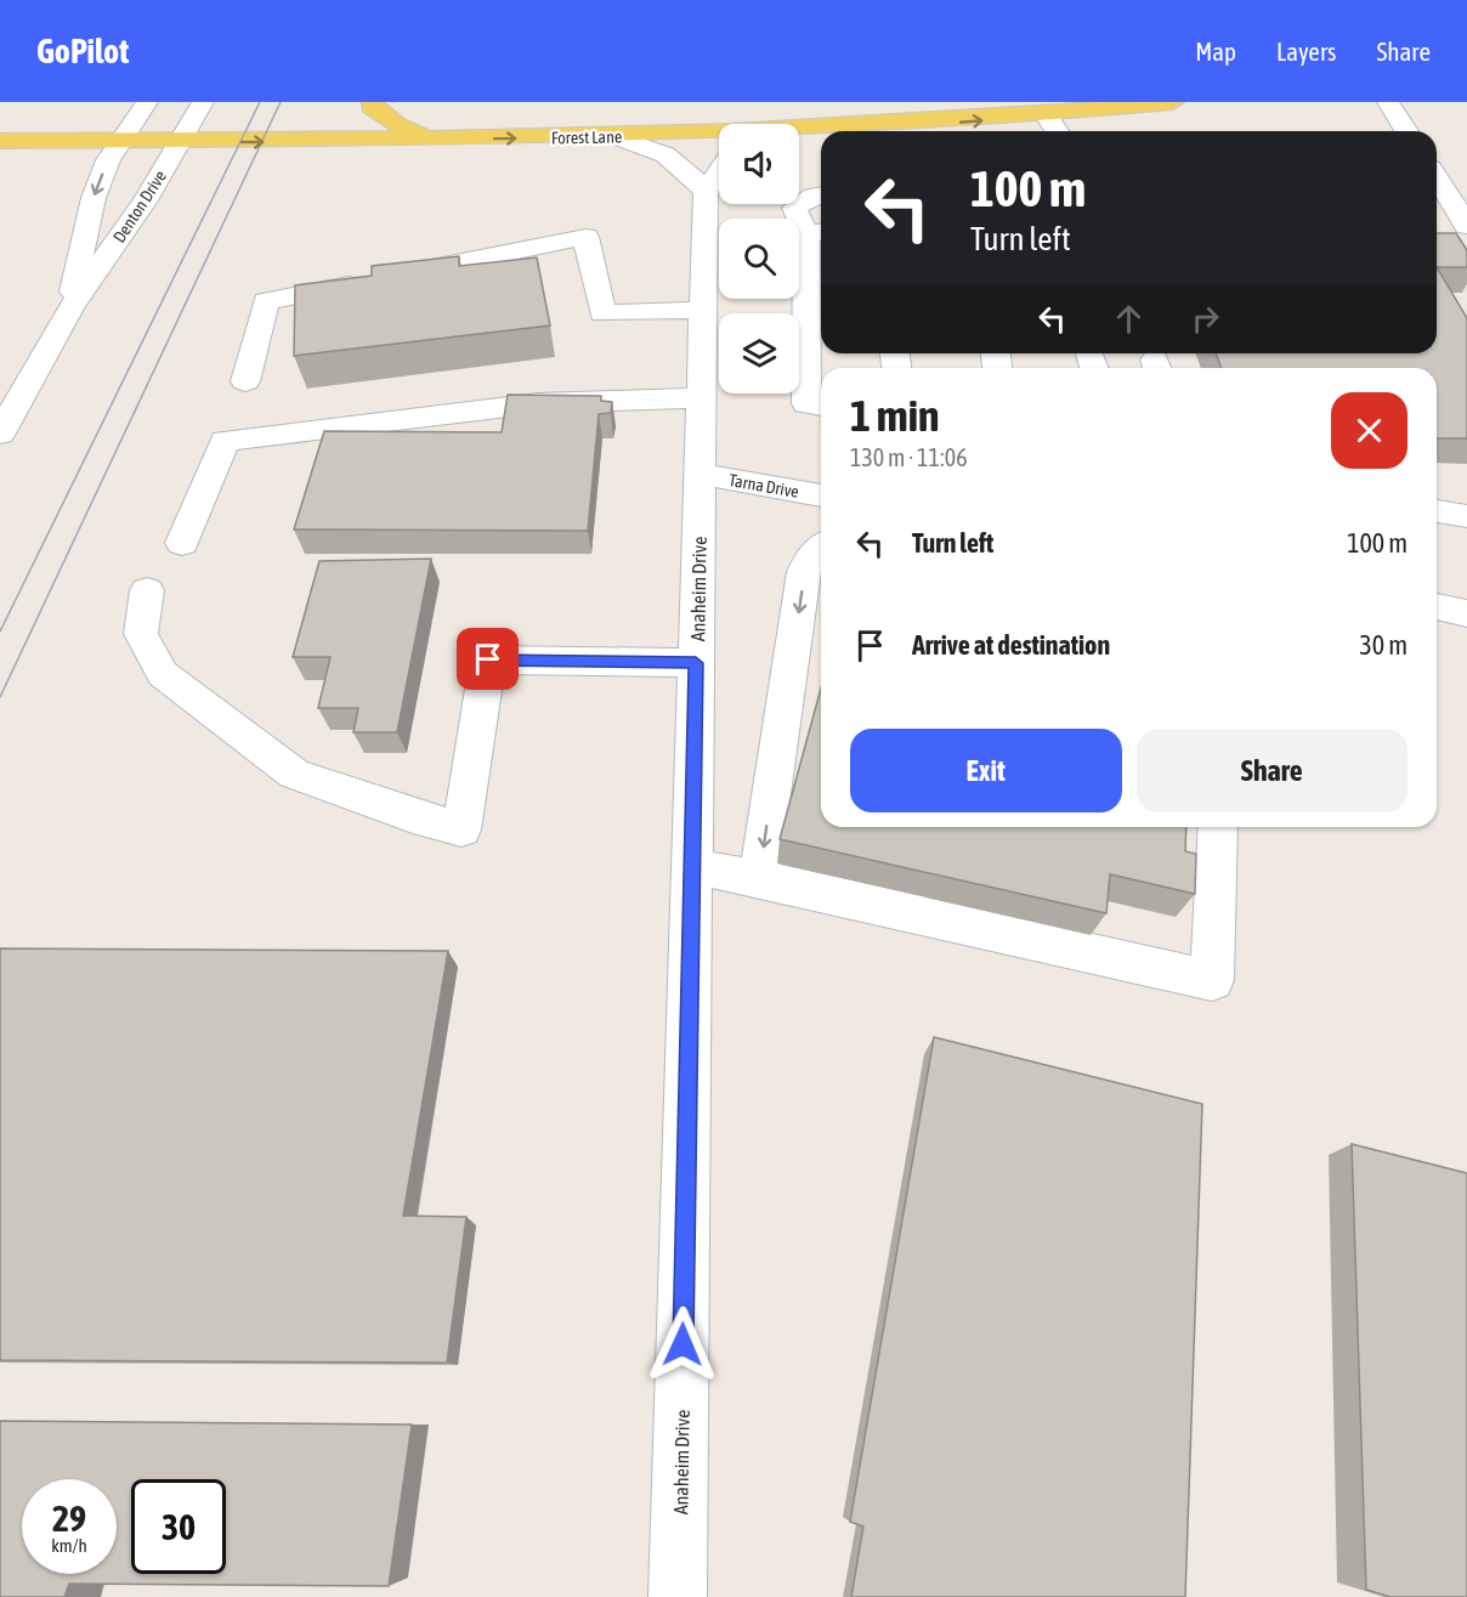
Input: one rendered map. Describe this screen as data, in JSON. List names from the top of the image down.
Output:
{
  "streets": {
    "main road": ["Forest Lane"],
    "street": ["Denton Drive", "Tarna Drive", "Anaheim Drive"]
  },
  "crossings": [
    ["Forest Lane", "Denton Drive"],
    ["Tarna Drive", "Anaheim Drive"]
  ],
  "one_way": ["Forest Lane"],
  "page": {
    "header": "GoPilot",
    "nav": ["Map", "Layers", "Share"],
    "turn": ["100 m", "Turn left"],
    "heading": ["1 min", "130 m · 11:06"],
    "list": [
      {
        "name": "Turn left",
        "value": "100 m"
      },
      {
        "name": "Arrive at destination",
        "value": "30 m"
      }
    ],
    "buttons": ["Exit", "Share"],
    "speed": "29 km/h",
    "limit": "30"
  }
}
